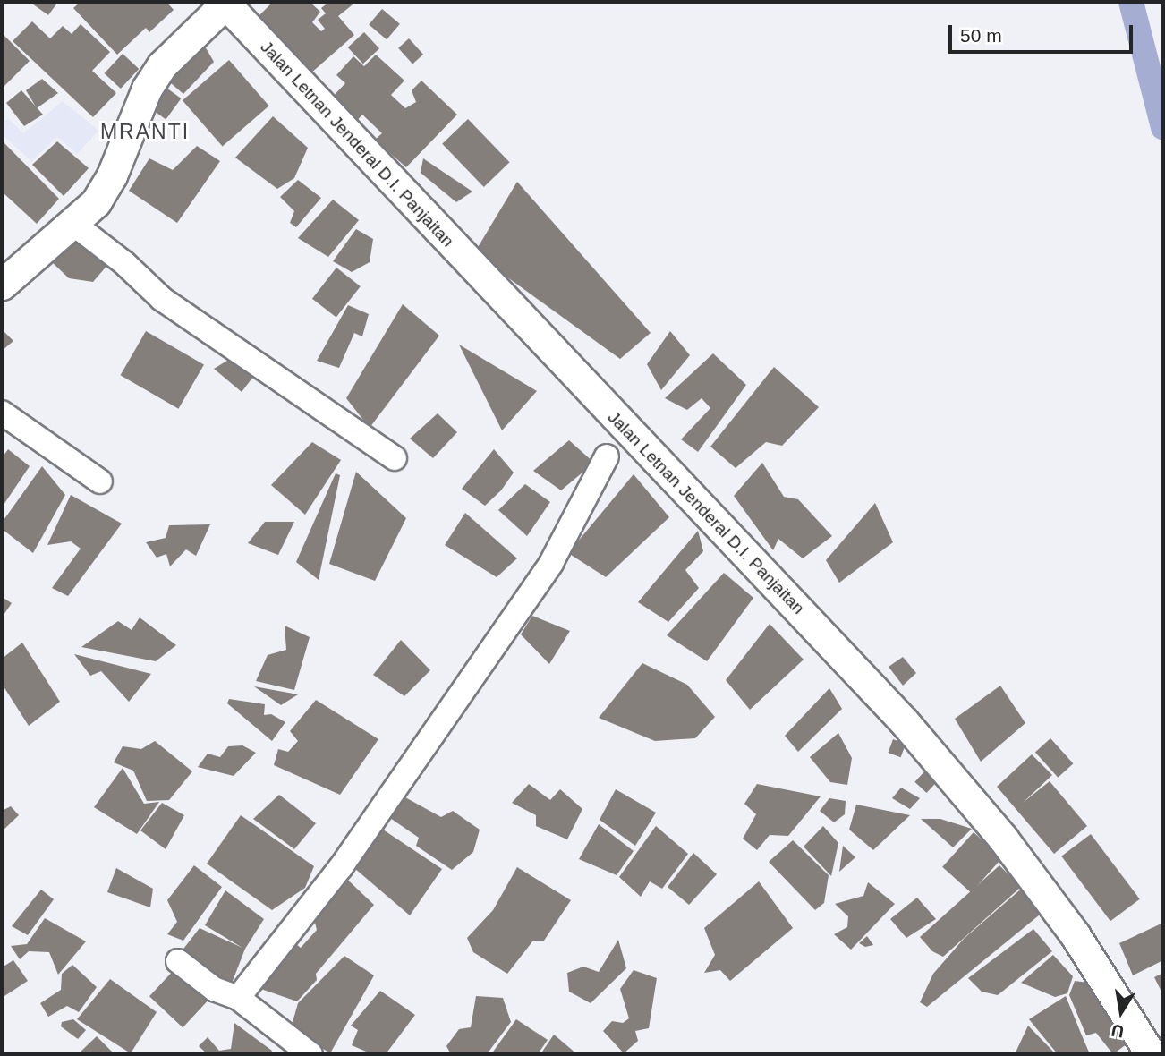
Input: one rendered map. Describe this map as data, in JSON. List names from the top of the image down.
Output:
{
  "streets": {
    "street": ["Jalan Letnan Jenderal D.I. Panjaitan"]
  },
  "districts": ["MRANTI"],
  "scale_bar": "50 m",
  "north": "bottom"
}
